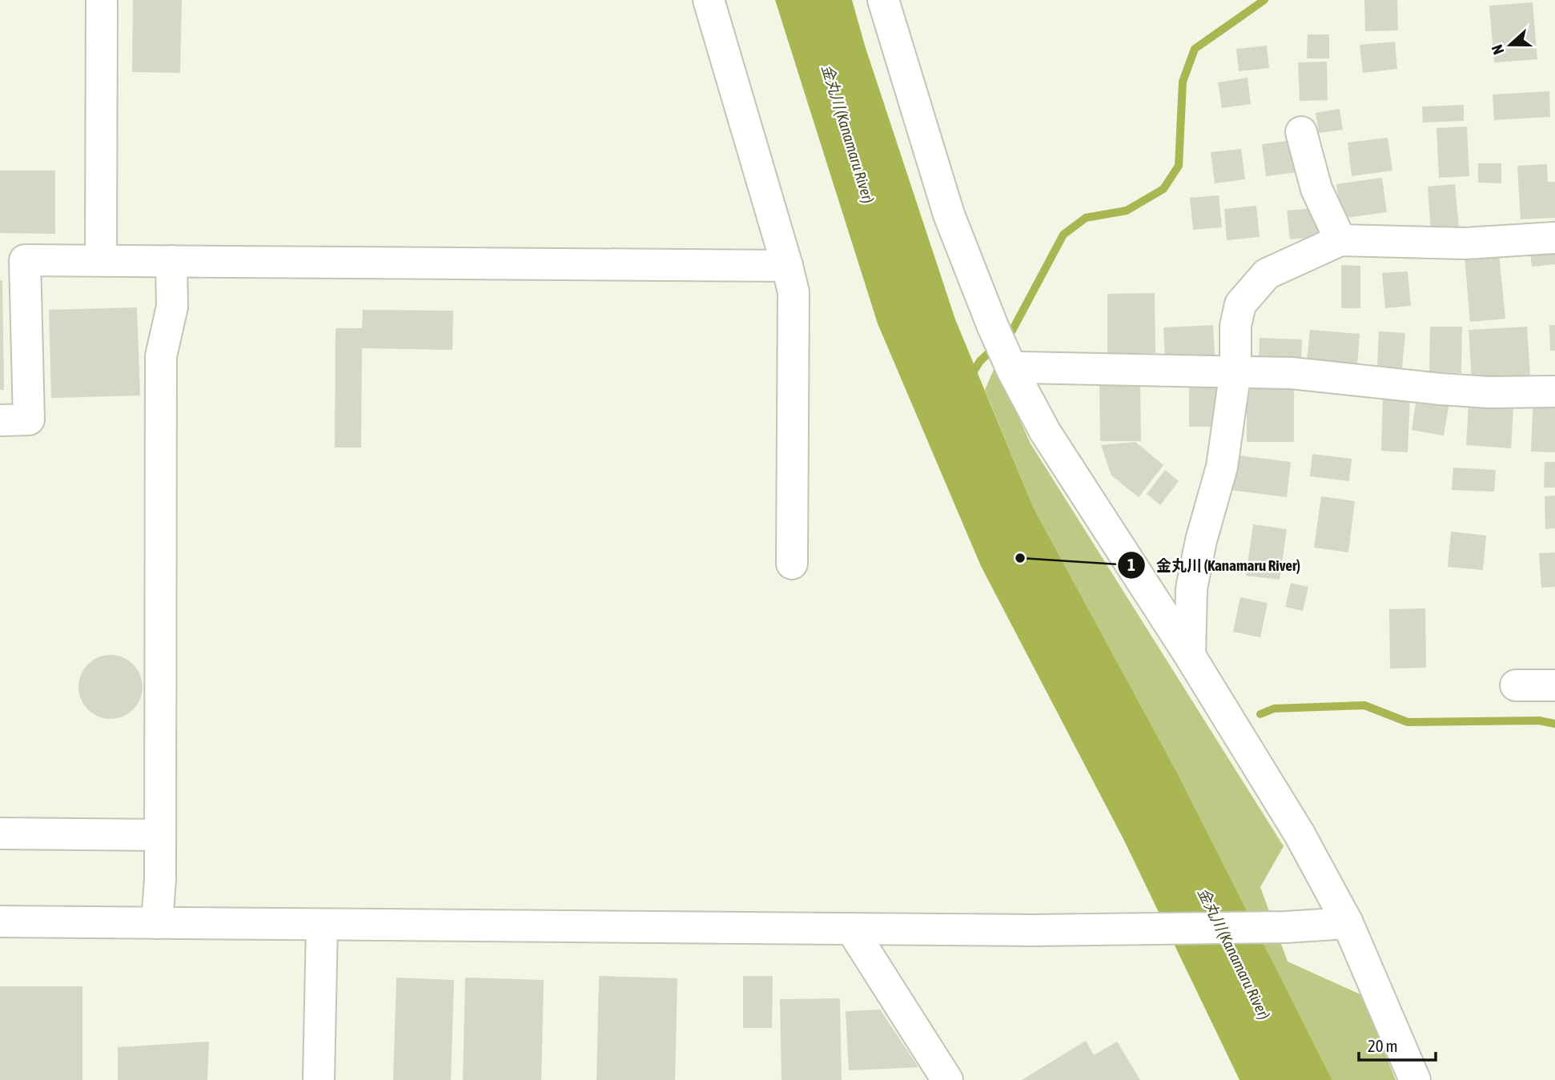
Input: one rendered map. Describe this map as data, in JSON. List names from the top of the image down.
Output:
{
  "water": ["金丸川 (Kanamaru River)"],
  "places": ["金丸川 (Kanamaru River)"],
  "scale_bar": "20 m",
  "north": "left"
}
